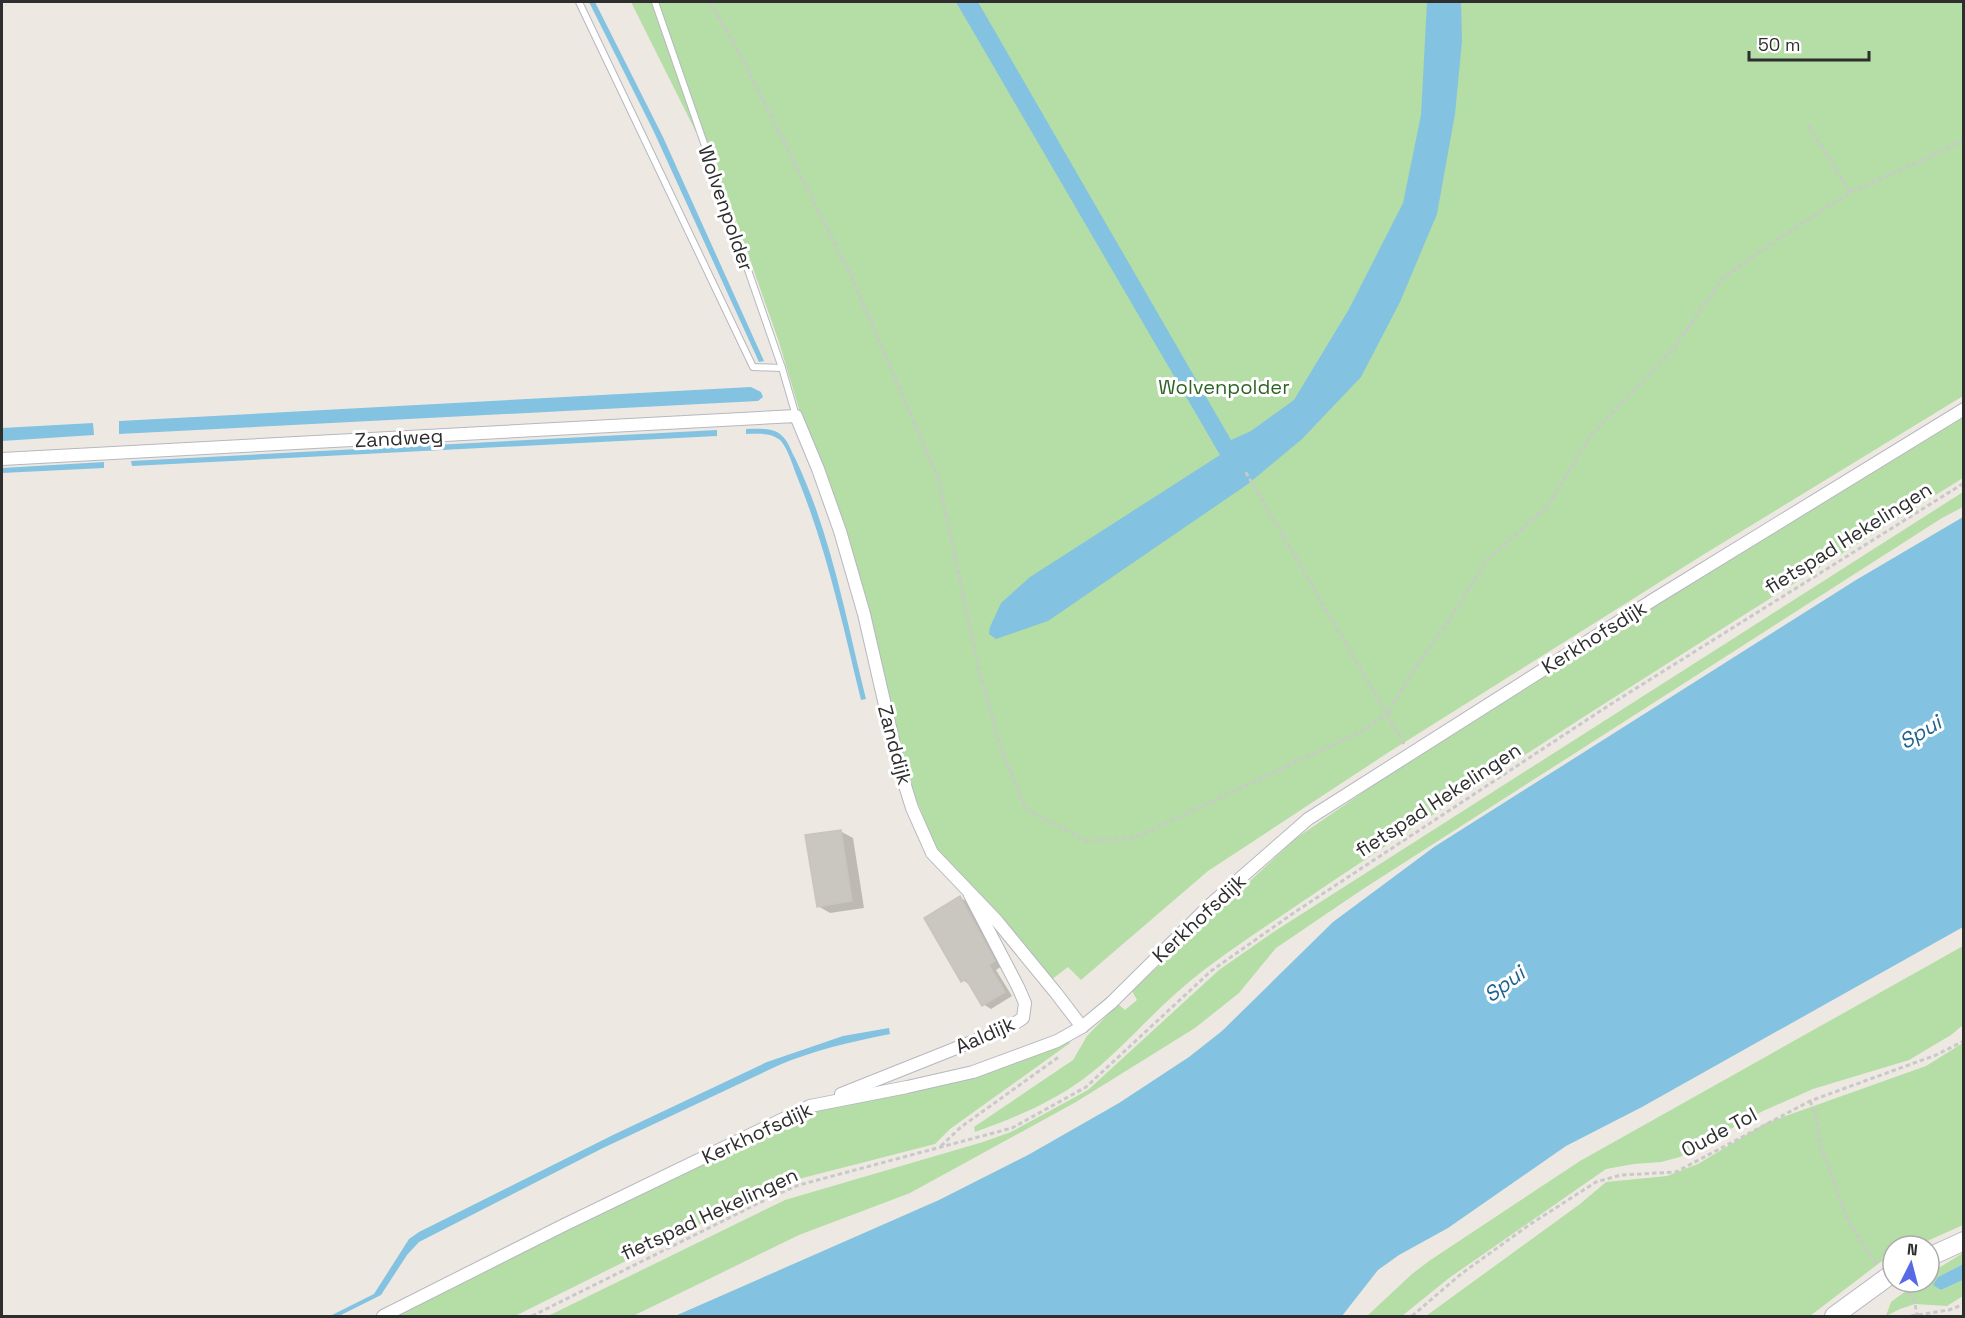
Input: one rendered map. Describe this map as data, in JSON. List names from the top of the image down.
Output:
{
  "streets": {
    "street": [
      "Zandweg",
      "Kerkhofsdijk",
      "Zanddijk",
      "Aaldijk"
    ],
    "lane": ["Wolvenpolder"],
    "path": ["fietspad Hekelingen", "Oude Tol"]
  },
  "crossings": [
    ["Wolvenpolder", "Zandweg"],
    ["Wolvenpolder", "Zanddijk"],
    ["Zandweg", "Zanddijk"],
    ["Kerkhofsdijk", "Zanddijk"],
    ["Kerkhofsdijk", "Aaldijk"],
    ["Zanddijk", "Aaldijk"]
  ],
  "water": ["Spui"],
  "parks": ["Wolvenpolder"],
  "scale_bar": "50 m",
  "north": "top"
}
